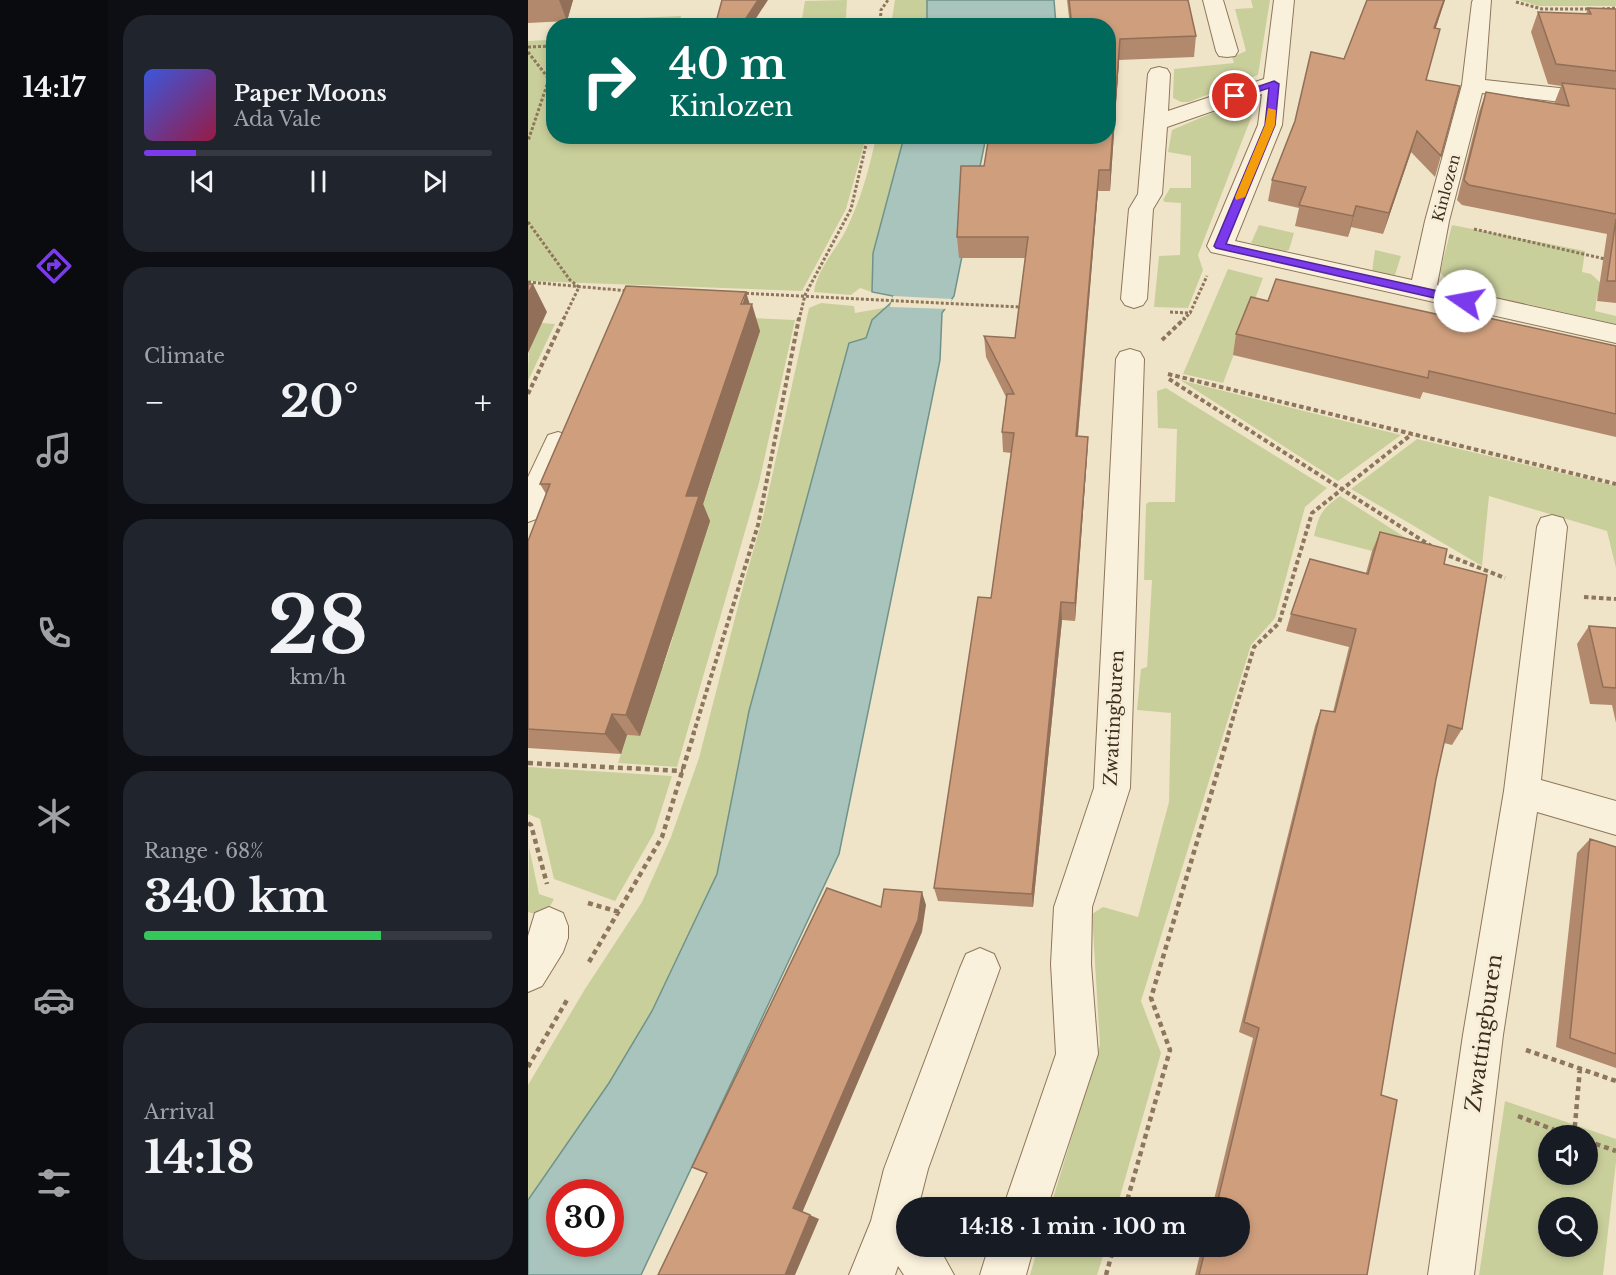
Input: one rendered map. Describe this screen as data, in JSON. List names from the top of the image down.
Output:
{
  "streets": {
    "street": ["Kinlozen", "Zwattingburen"]
  },
  "page": {
    "tabs": "14:17",
    "turn": ["40 m", "Kinlozen"],
    "song": ["Paper Moons", "Ada Vale"],
    "tile": [
      "Climate",
      ["28", "km/h"],
      ["Range · 68%", "340 km"],
      ["Arrival", "14:18"]
    ],
    "heat": ["−", "20°", "+"],
    "limit": "30",
    "trip": "14:18 · 1 min · 100 m"
  }
}
